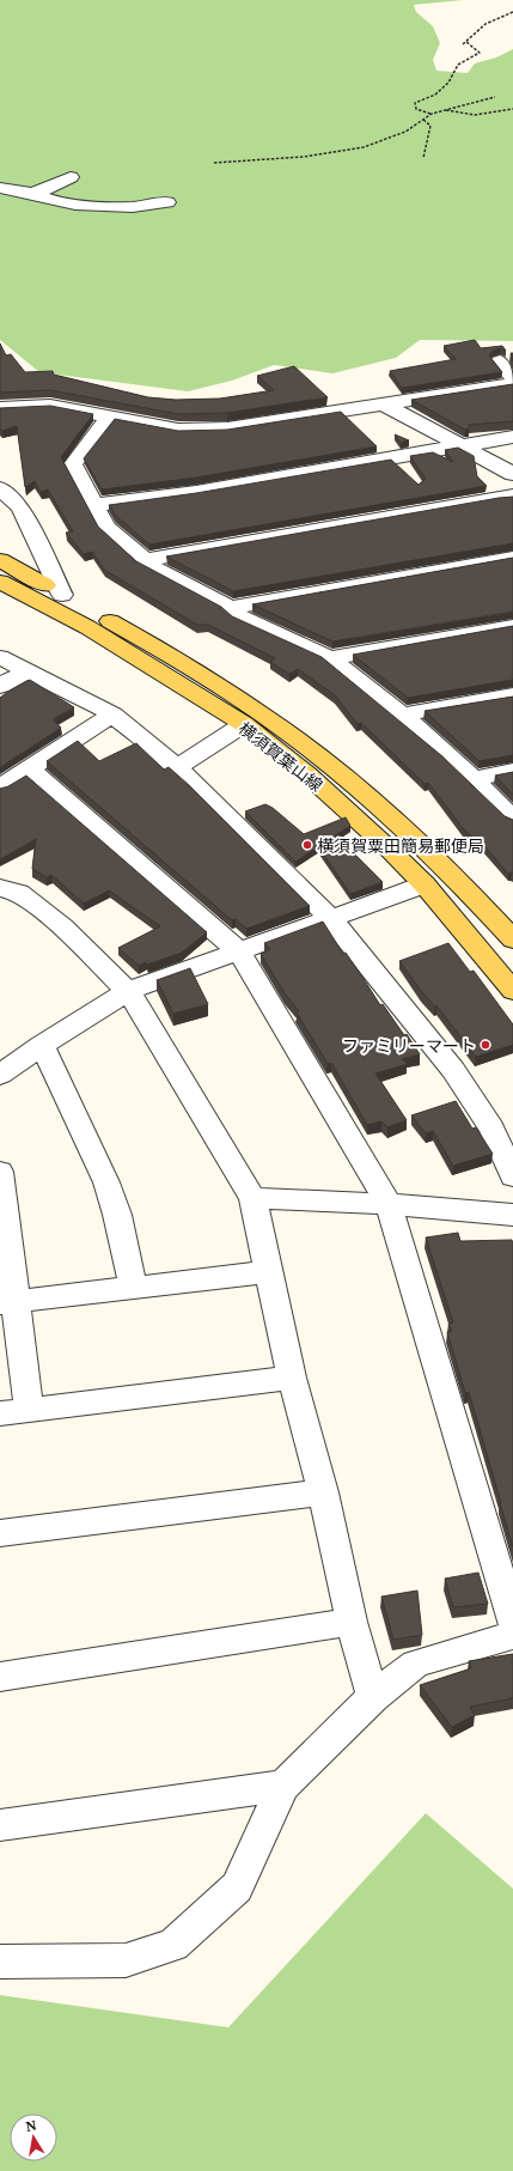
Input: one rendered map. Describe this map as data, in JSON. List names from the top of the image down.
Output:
{
  "streets": {
    "main road": ["横須賀葉山線"]
  },
  "places": ["横須賀粟田簡易郵便局", "ファミリーマート"],
  "north": "top"
}
